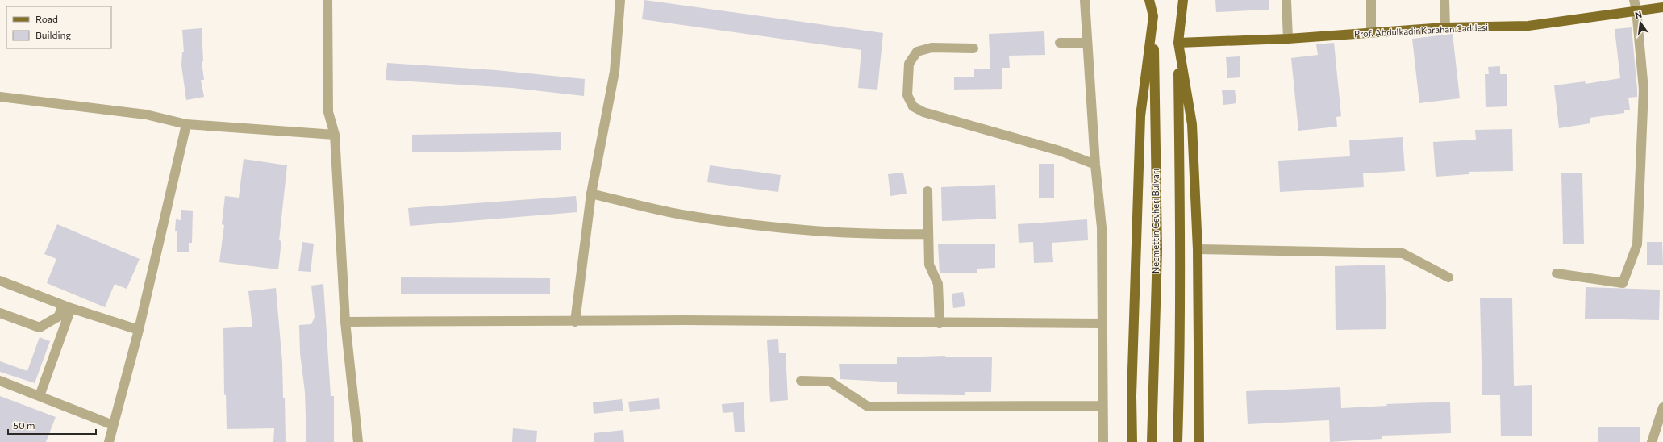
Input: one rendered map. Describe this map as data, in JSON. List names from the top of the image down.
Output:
{
  "streets": {
    "main road": ["Prof. Abdulkadir Karahan Caddesi", "Necmettin Cevheri Bulvarı"]
  },
  "legend": ["Road", "Building"],
  "scale_bar": "50 m",
  "north": "top"
}
